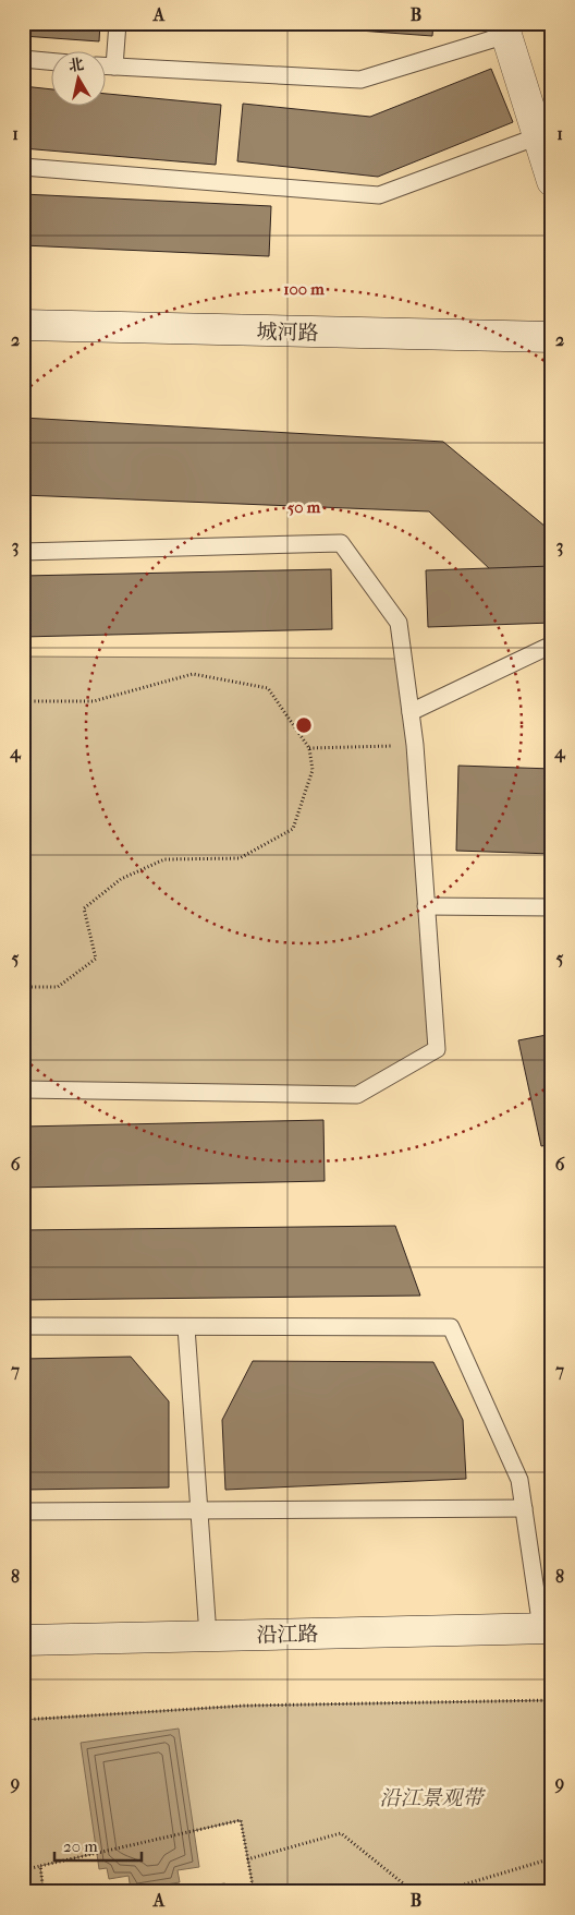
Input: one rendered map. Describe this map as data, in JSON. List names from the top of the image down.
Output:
{
  "streets": {
    "main road": ["城河路", "沿江路"]
  },
  "parks": ["沿江景观带"],
  "scale_bar": "20 m",
  "north": "top",
  "grid": {
    "columns": ["A", "B"],
    "rows": [
      "1",
      "2",
      "3",
      "4",
      "5",
      "6",
      "7",
      "8",
      "9"
    ]
  },
  "rings": ["100 m", "50 m"]
}
